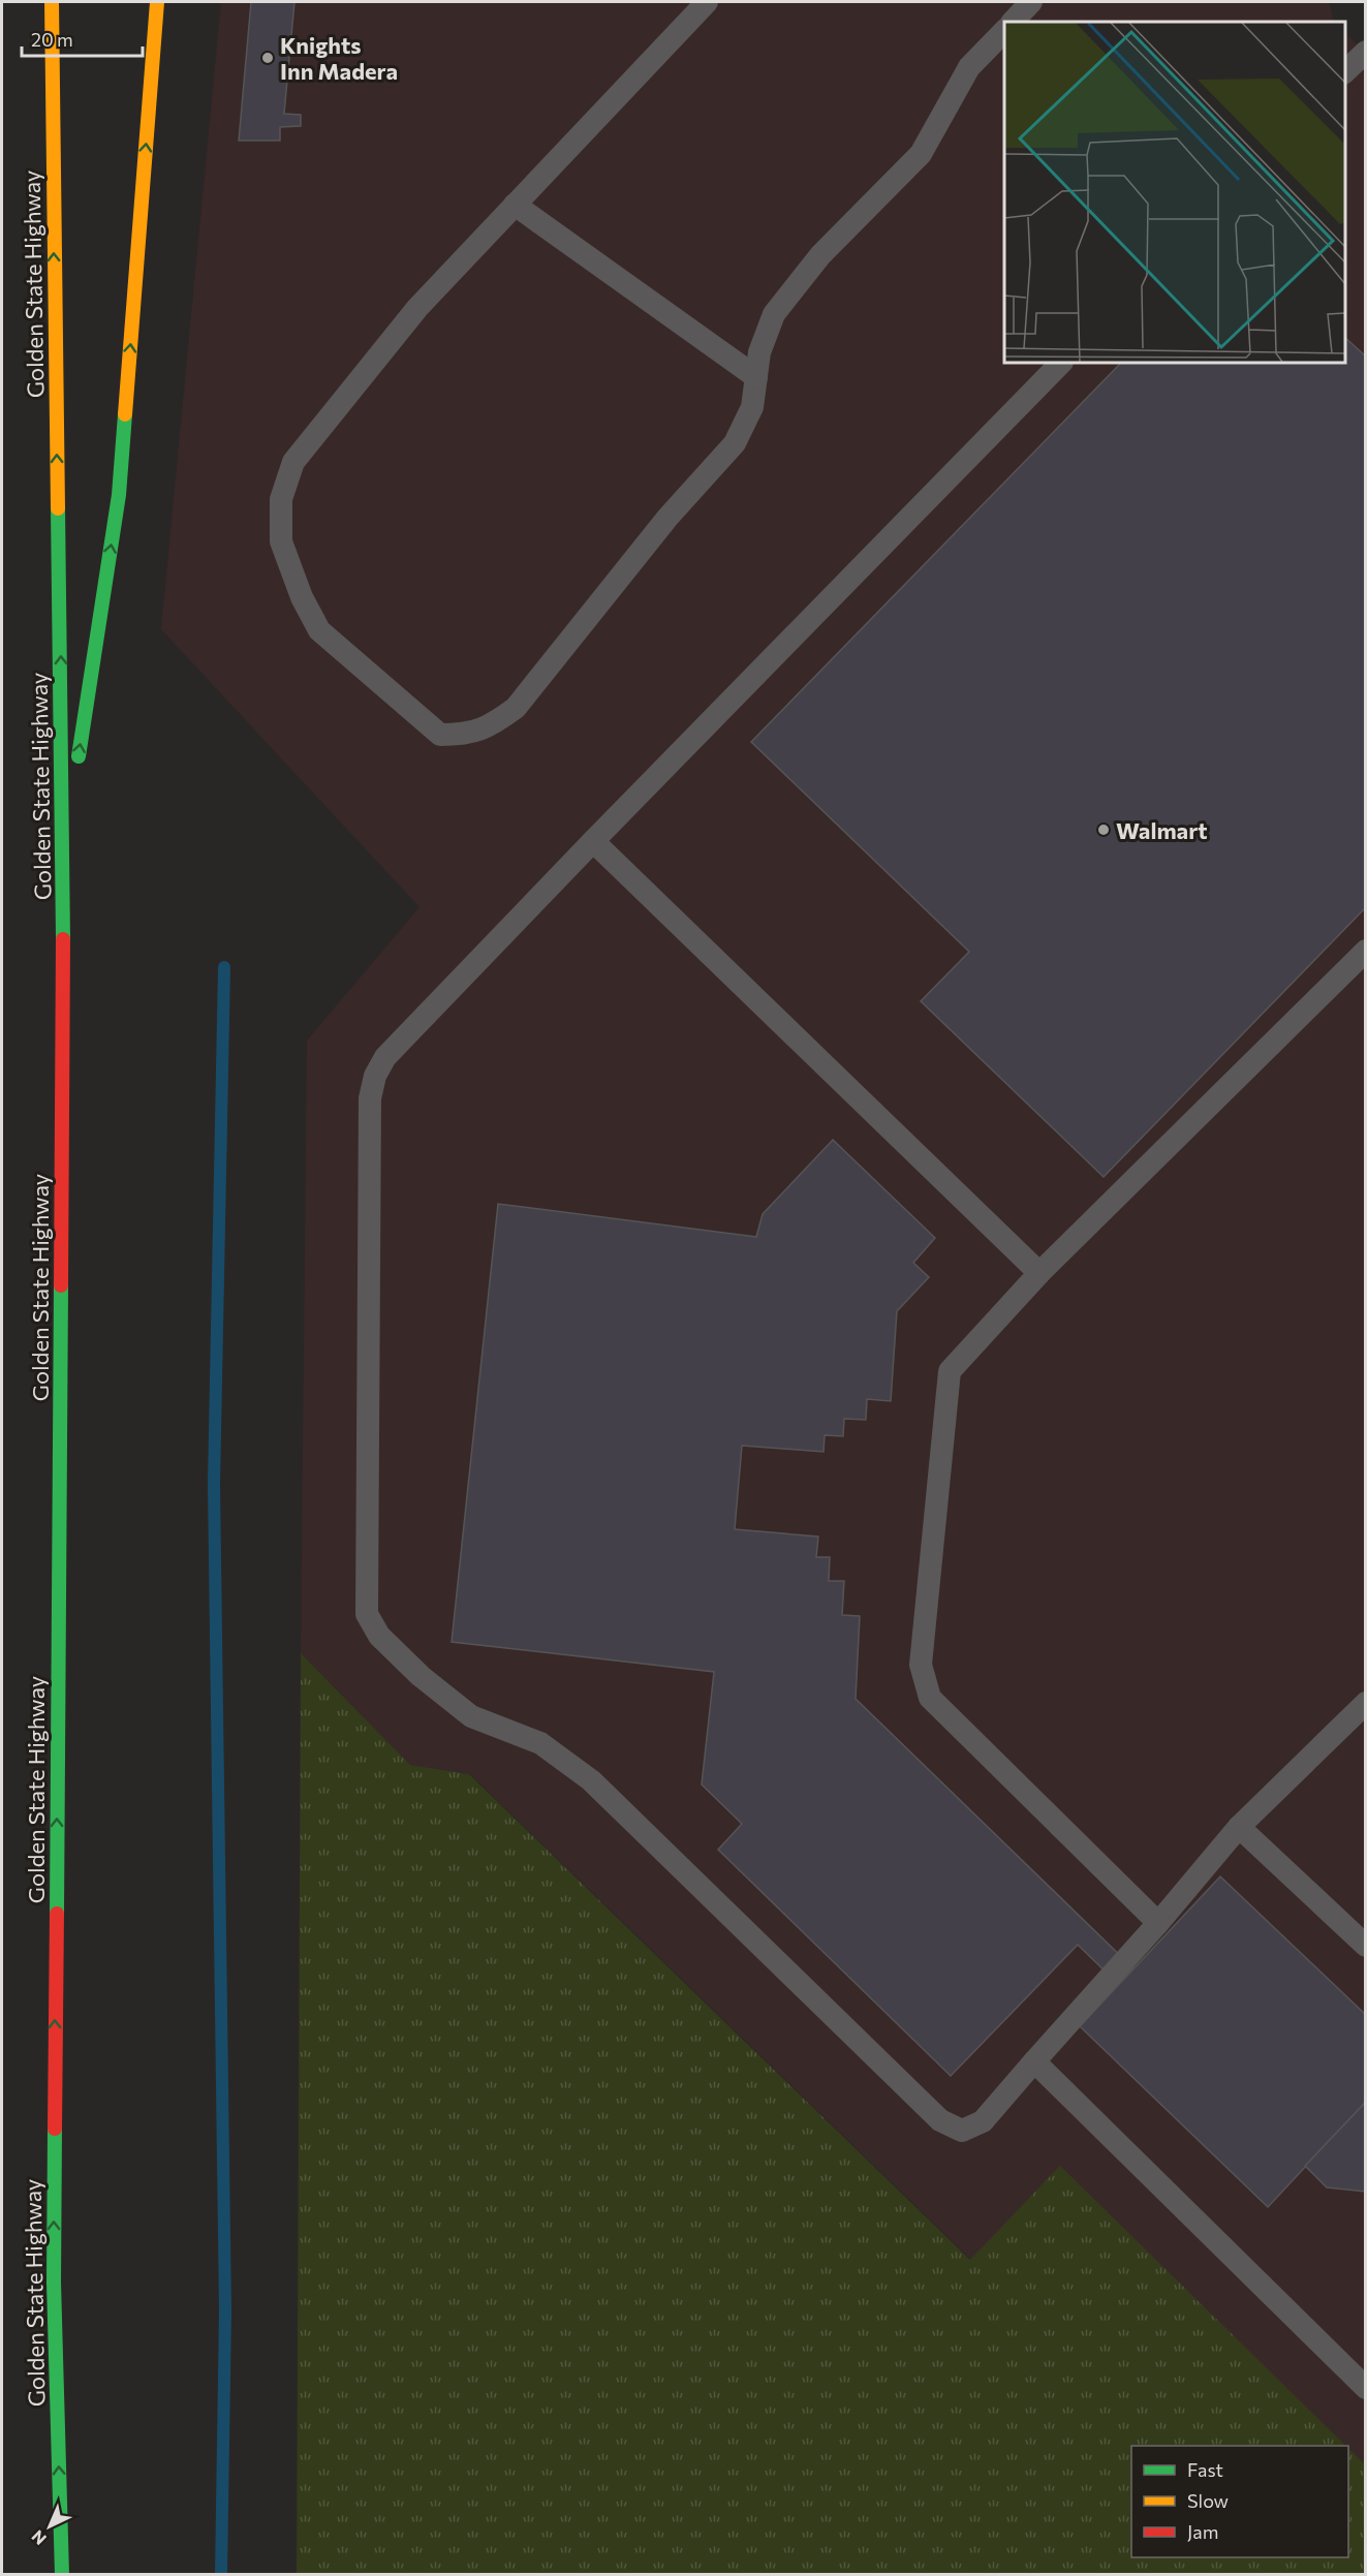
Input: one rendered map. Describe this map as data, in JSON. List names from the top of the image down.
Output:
{
  "streets": {
    "highway": ["Golden State Highway"]
  },
  "places": ["Knights Inn Madera", "Walmart"],
  "legend": ["Fast", "Slow", "Jam"],
  "scale_bar": "20 m",
  "north": "bottom left"
}
